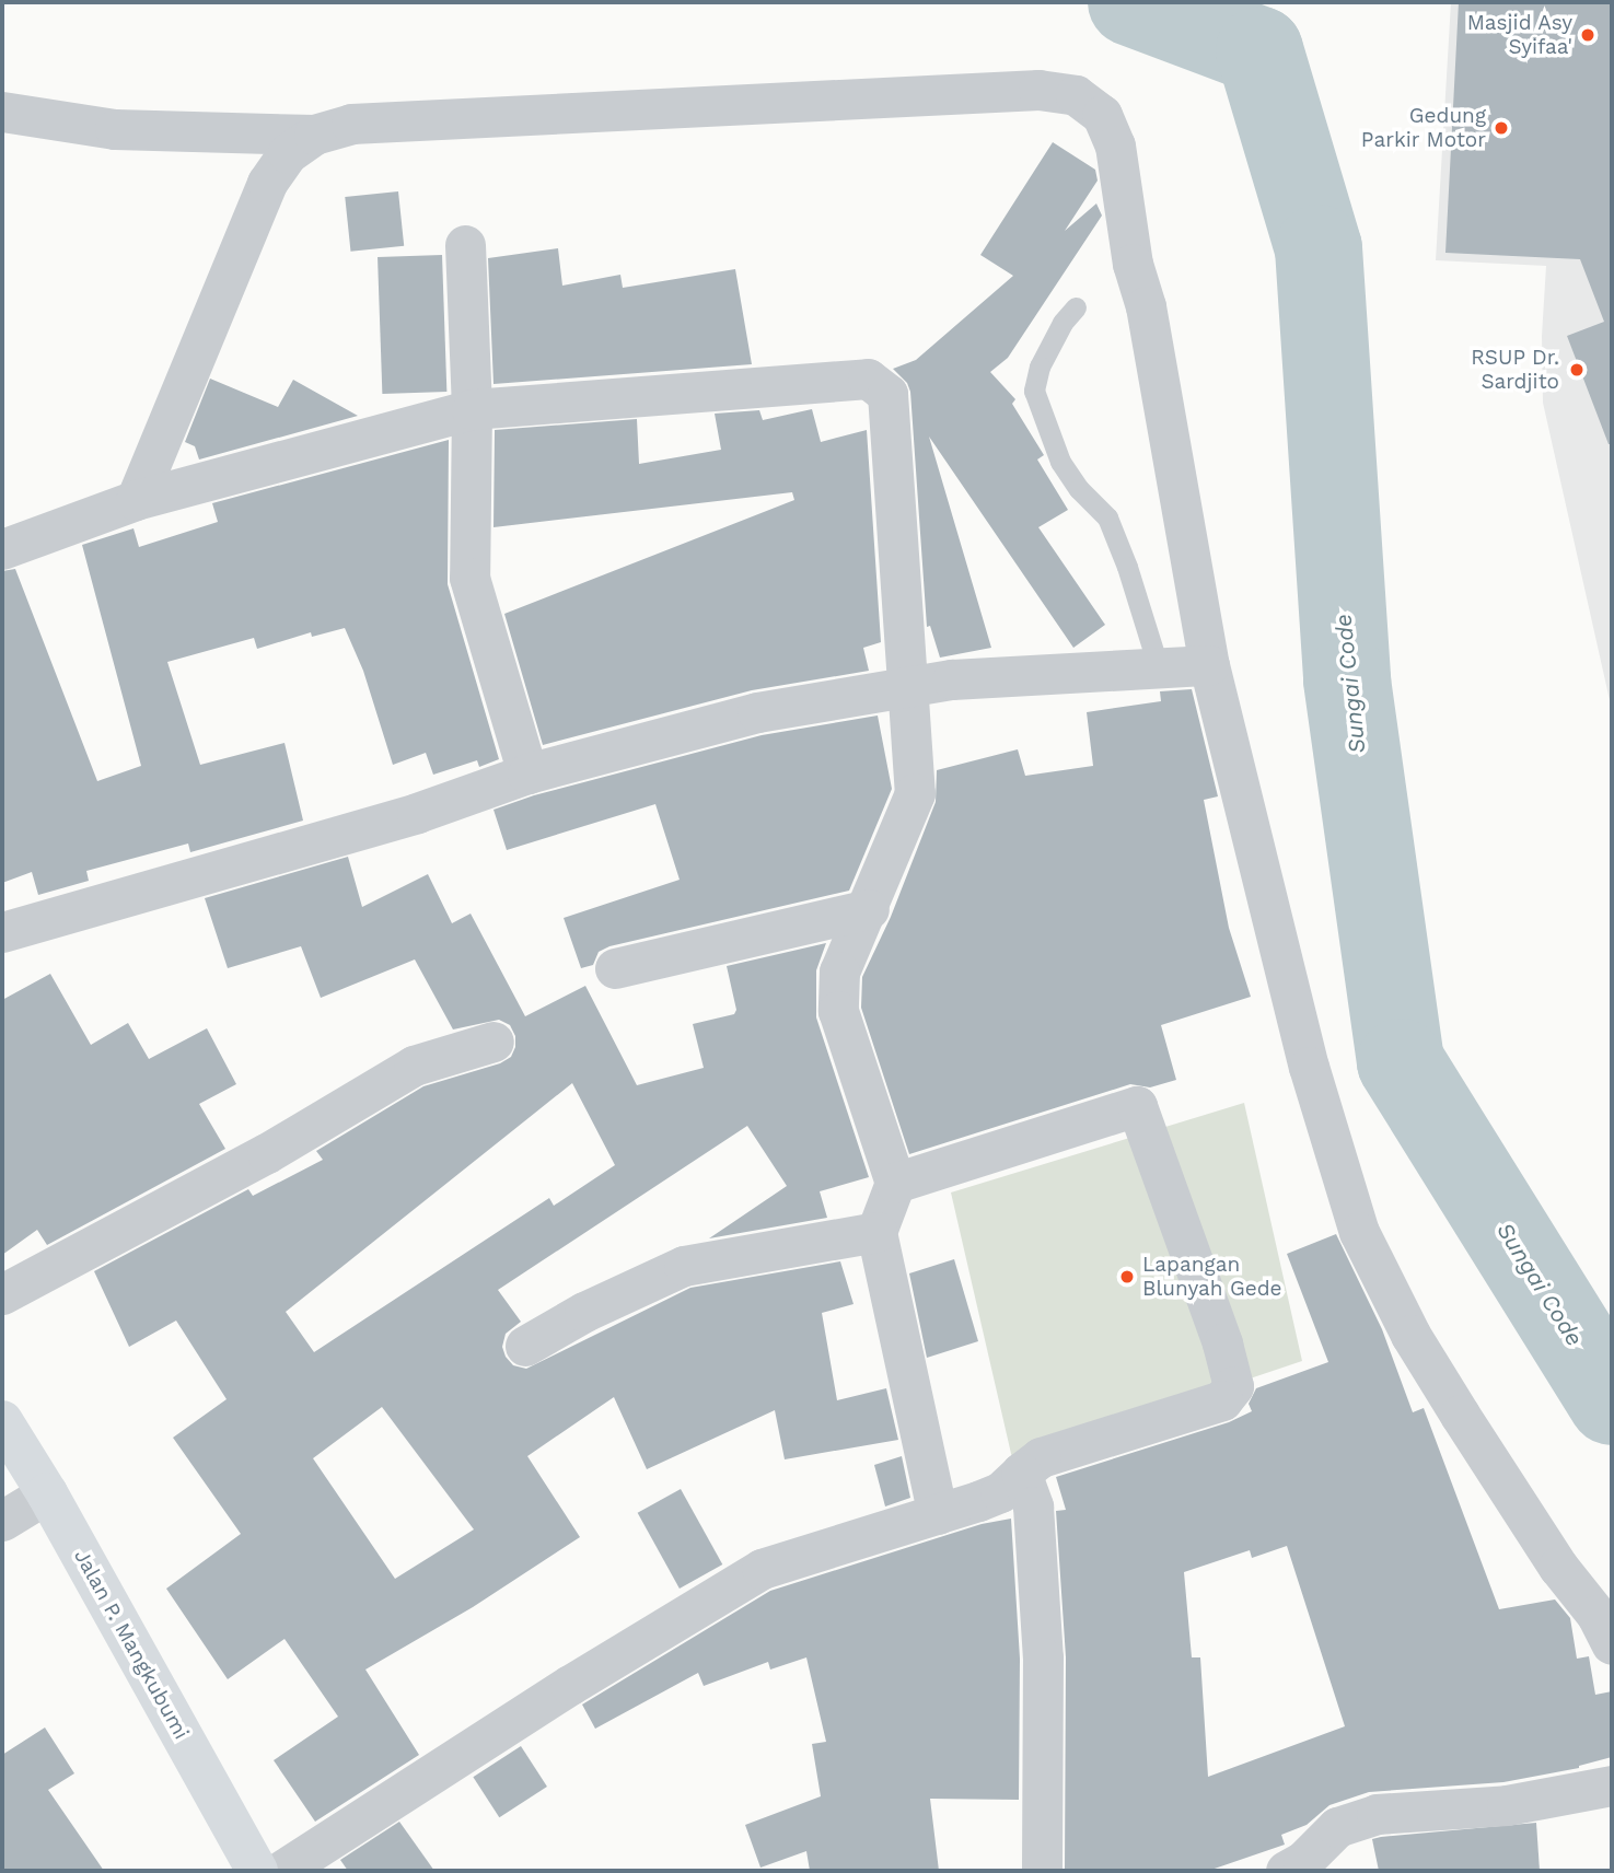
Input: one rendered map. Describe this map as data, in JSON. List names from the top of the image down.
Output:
{
  "streets": {
    "main road": ["Jalan P. Mangkubumi"]
  },
  "water": ["Sungai Code"],
  "places": [
    "Masjid Asy Syifaa'",
    "Gedung Parkir Motor",
    "RSUP Dr. Sardjito",
    "Lapangan Blunyah Gede"
  ]
}
